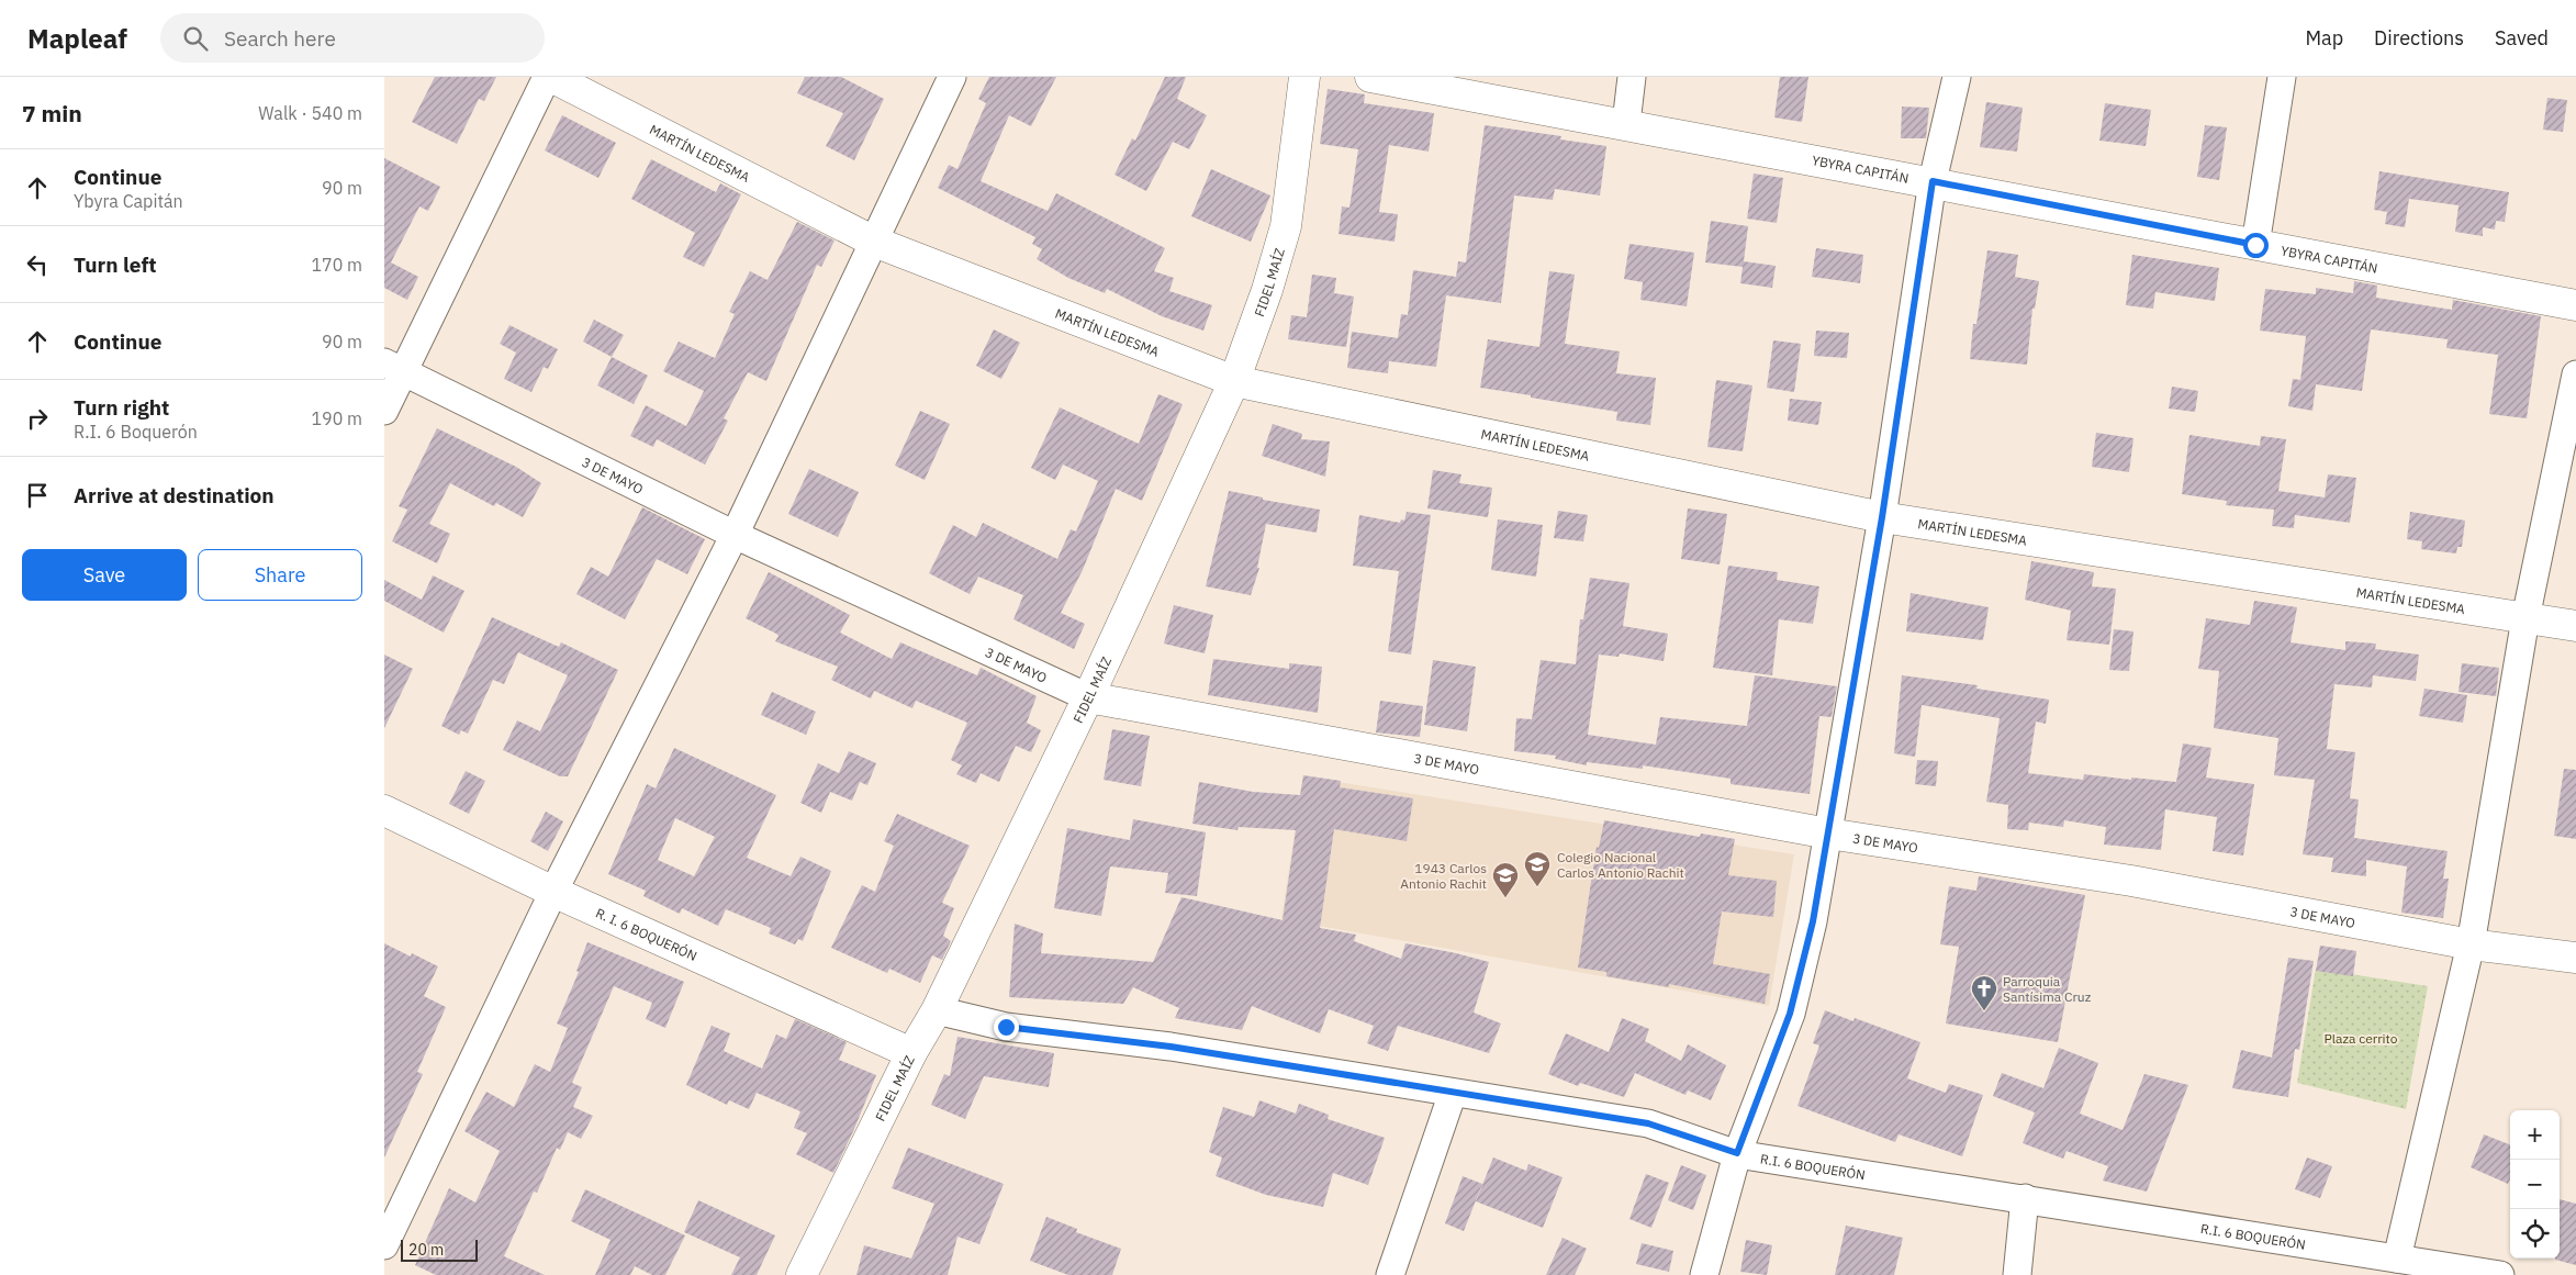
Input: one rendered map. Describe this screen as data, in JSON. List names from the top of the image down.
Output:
{
  "streets": {
    "street": [
      "MARTÍN LEDESMA",
      "YBYRA CAPITÁN",
      "FIDEL MAÍZ",
      "3 DE MAYO",
      "R. I. 6 BOQUERÓN",
      "R.I. 6 BOQUERÓN"
    ]
  },
  "crossings": [
    ["MARTÍN LEDESMA", "FIDEL MAÍZ"],
    ["FIDEL MAÍZ", "3 DE MAYO"],
    ["FIDEL MAÍZ", "R. I. 6 BOQUERÓN"],
    ["FIDEL MAÍZ", "R.I. 6 BOQUERÓN"]
  ],
  "parks": ["Plaza cerrito"],
  "places": {
    "school or university": ["Colegio Nacional Carlos Antonio Rachit", "1943 Carlos Antonio Rachit"],
    "church": ["Parroquia Santísima Cruz"]
  },
  "scale_bar": "20 m",
  "page": {
    "header": "Mapleaf",
    "search": "Search here",
    "nav": ["Map", "Directions", "Saved"],
    "heading": ["7 min", "Walk · 540 m"],
    "list": [
      ["Continue", "Ybyra Capitán", "90 m"],
      ["Turn left", "170 m"],
      ["Continue", "90 m"],
      ["Turn right", "R.I. 6 Boquerón", "190 m"],
      "Arrive at destination"
    ],
    "buttons": ["Save", "Share"],
    "map_buttons": ["+", "−"],
    "scale": "20 m"
  }
}
